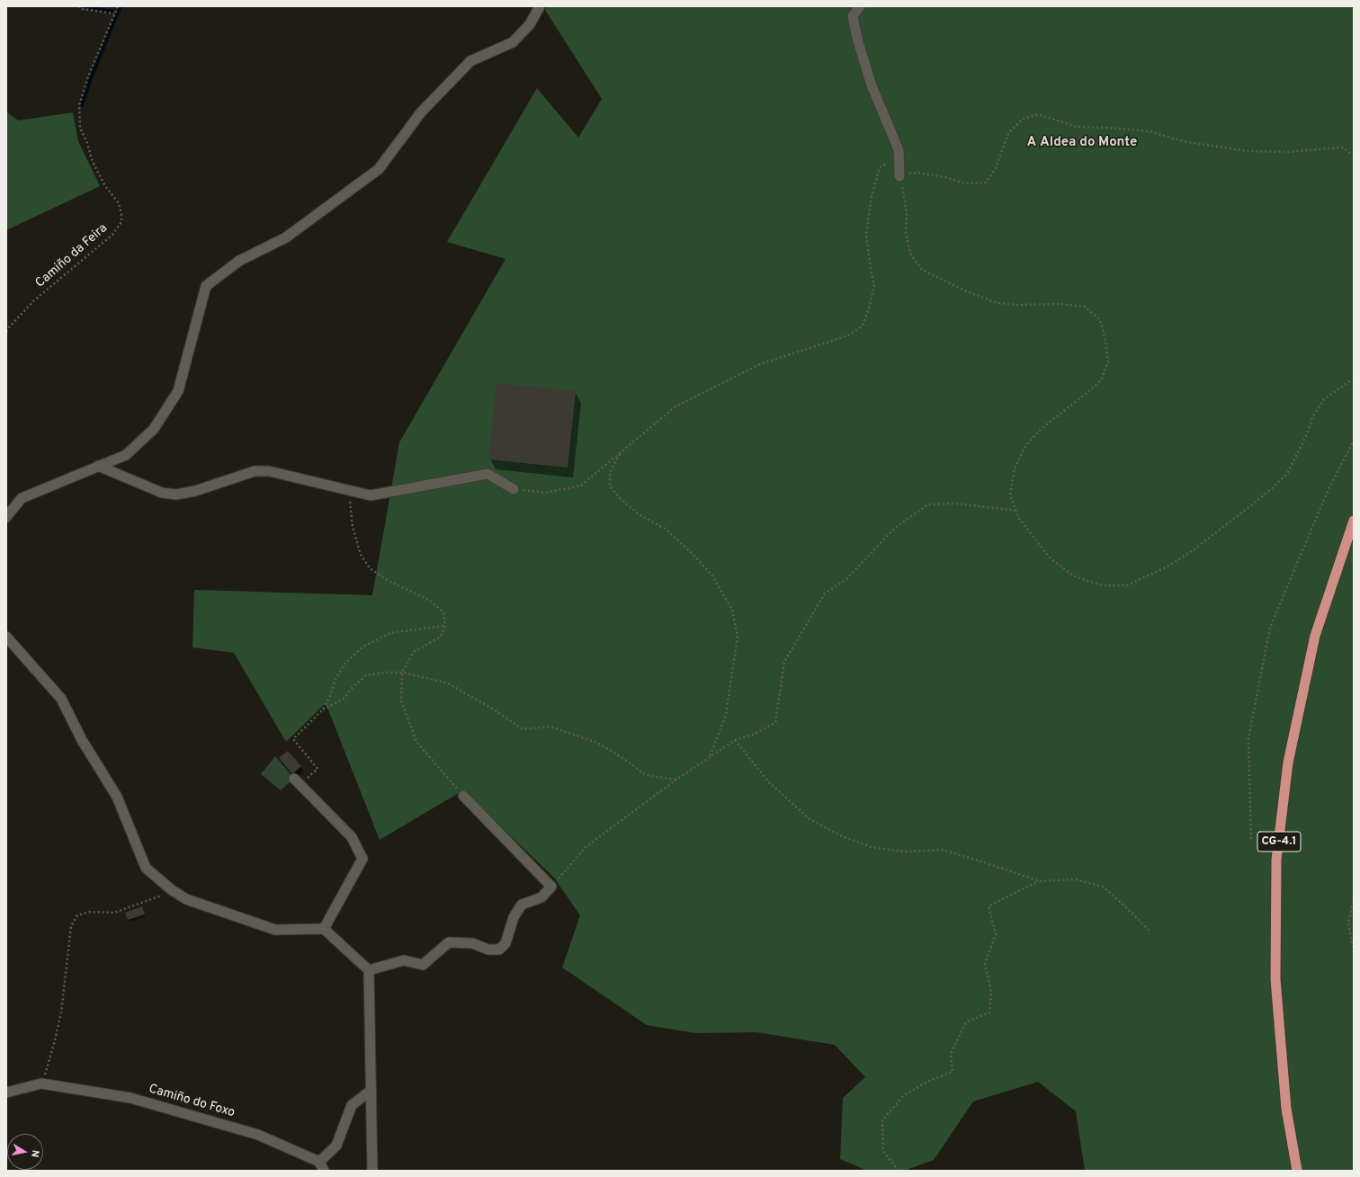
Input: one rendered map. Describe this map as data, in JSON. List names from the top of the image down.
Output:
{
  "streets": {
    "highway": ["CG-4.1"],
    "street": ["Camiño do Foxo"],
    "path": ["Camiño da Feira"]
  },
  "districts": ["A Aldea do Monte"],
  "north": "right"
}
